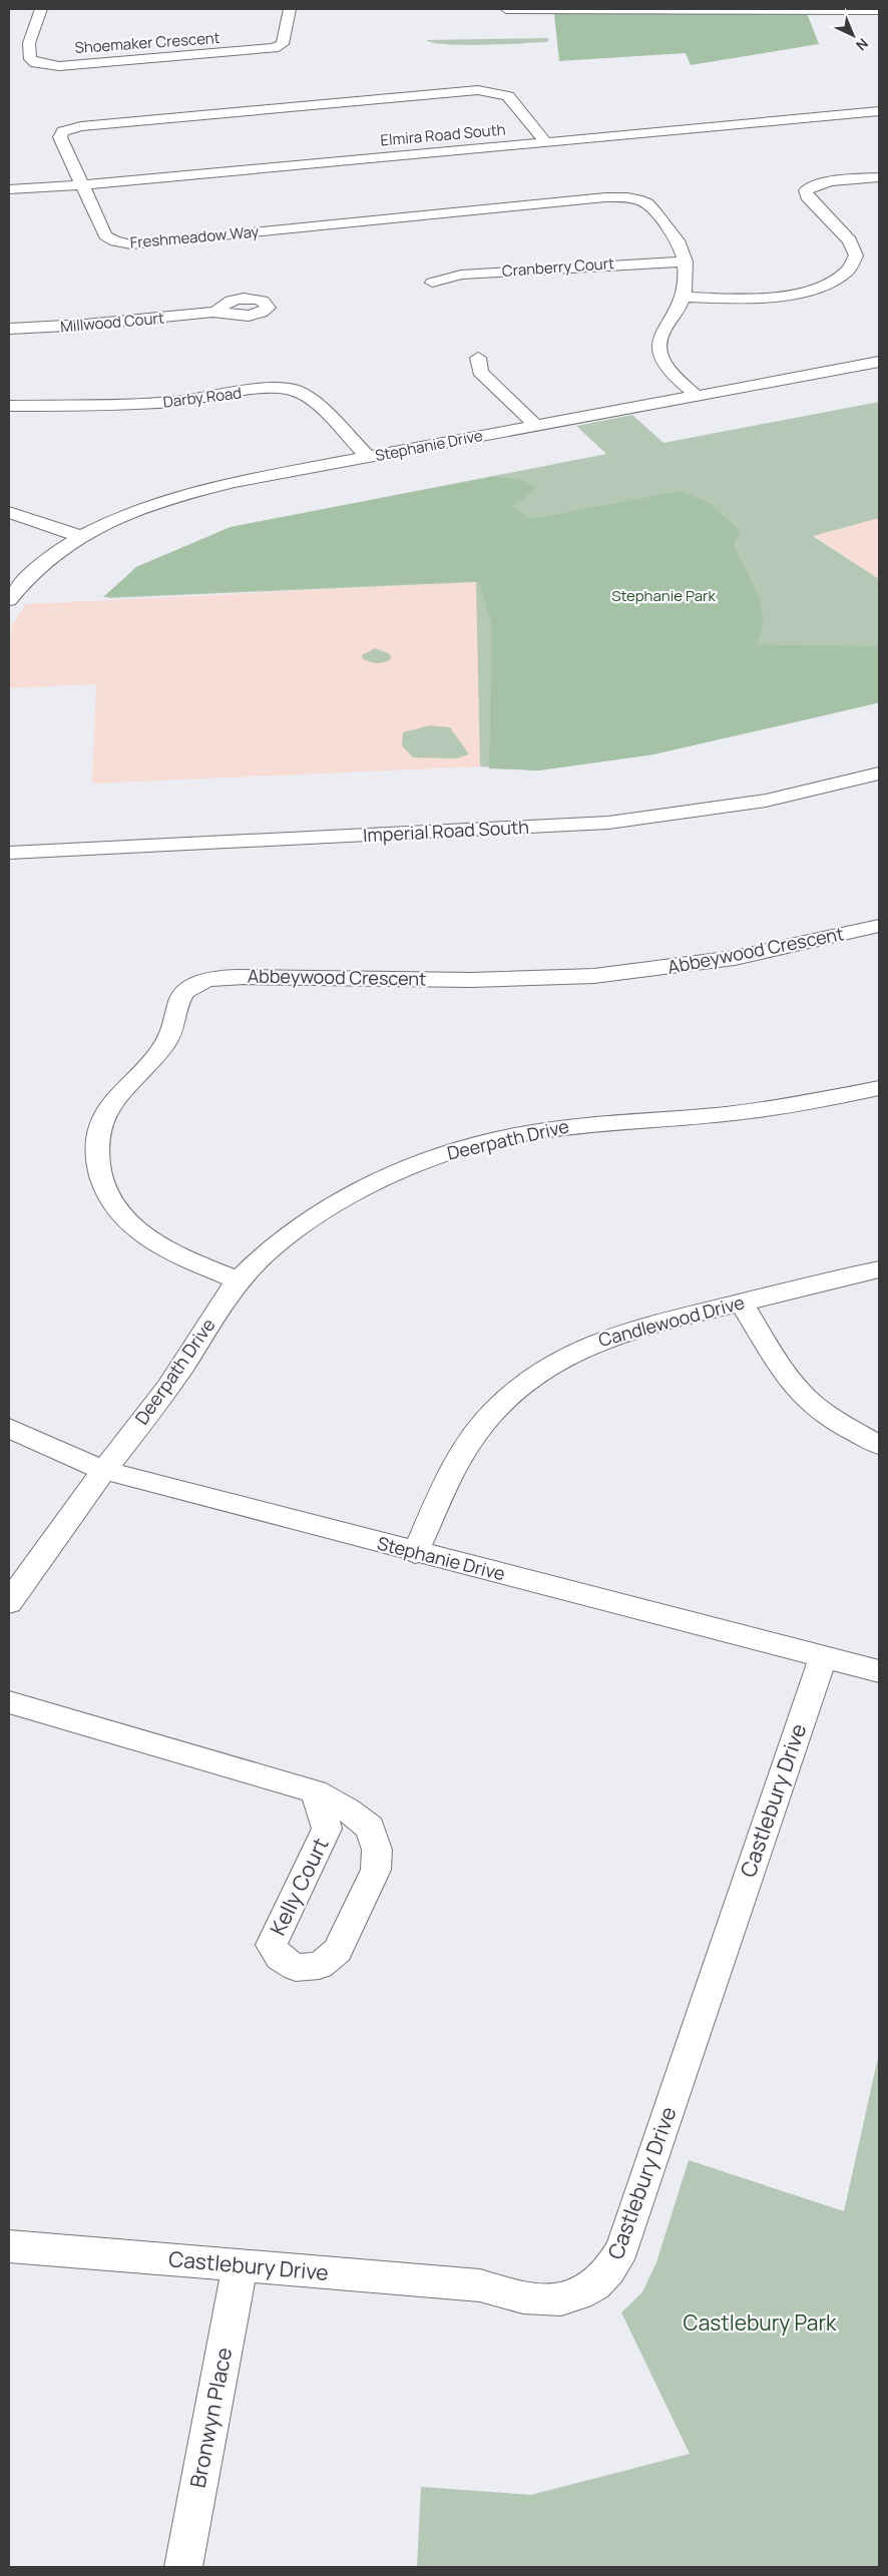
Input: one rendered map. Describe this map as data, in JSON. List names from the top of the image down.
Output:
{
  "streets": {
    "street": [
      "Shoemaker Crescent",
      "Elmira Road South",
      "Freshmeadow Way",
      "Cranberry Court",
      "Millwood Court",
      "Darby Road",
      "Stephanie Drive",
      "Imperial Road South",
      "Abbeywood Crescent",
      "Deerpath Drive",
      "Candlewood Drive",
      "Castlebury Drive",
      "Kelly Court",
      "Bronwyn Place"
    ]
  },
  "crossings": [
    ["Elmira Road South", "Freshmeadow Way"],
    ["Freshmeadow Way", "Cranberry Court"],
    ["Freshmeadow Way", "Stephanie Drive"],
    ["Darby Road", "Stephanie Drive"],
    ["Stephanie Drive", "Deerpath Drive"],
    ["Stephanie Drive", "Candlewood Drive"],
    ["Stephanie Drive", "Castlebury Drive"],
    ["Abbeywood Crescent", "Deerpath Drive"],
    ["Castlebury Drive", "Bronwyn Place"]
  ],
  "parks": ["Stephanie Park", "Castlebury Park"],
  "north": "bottom right"
}
